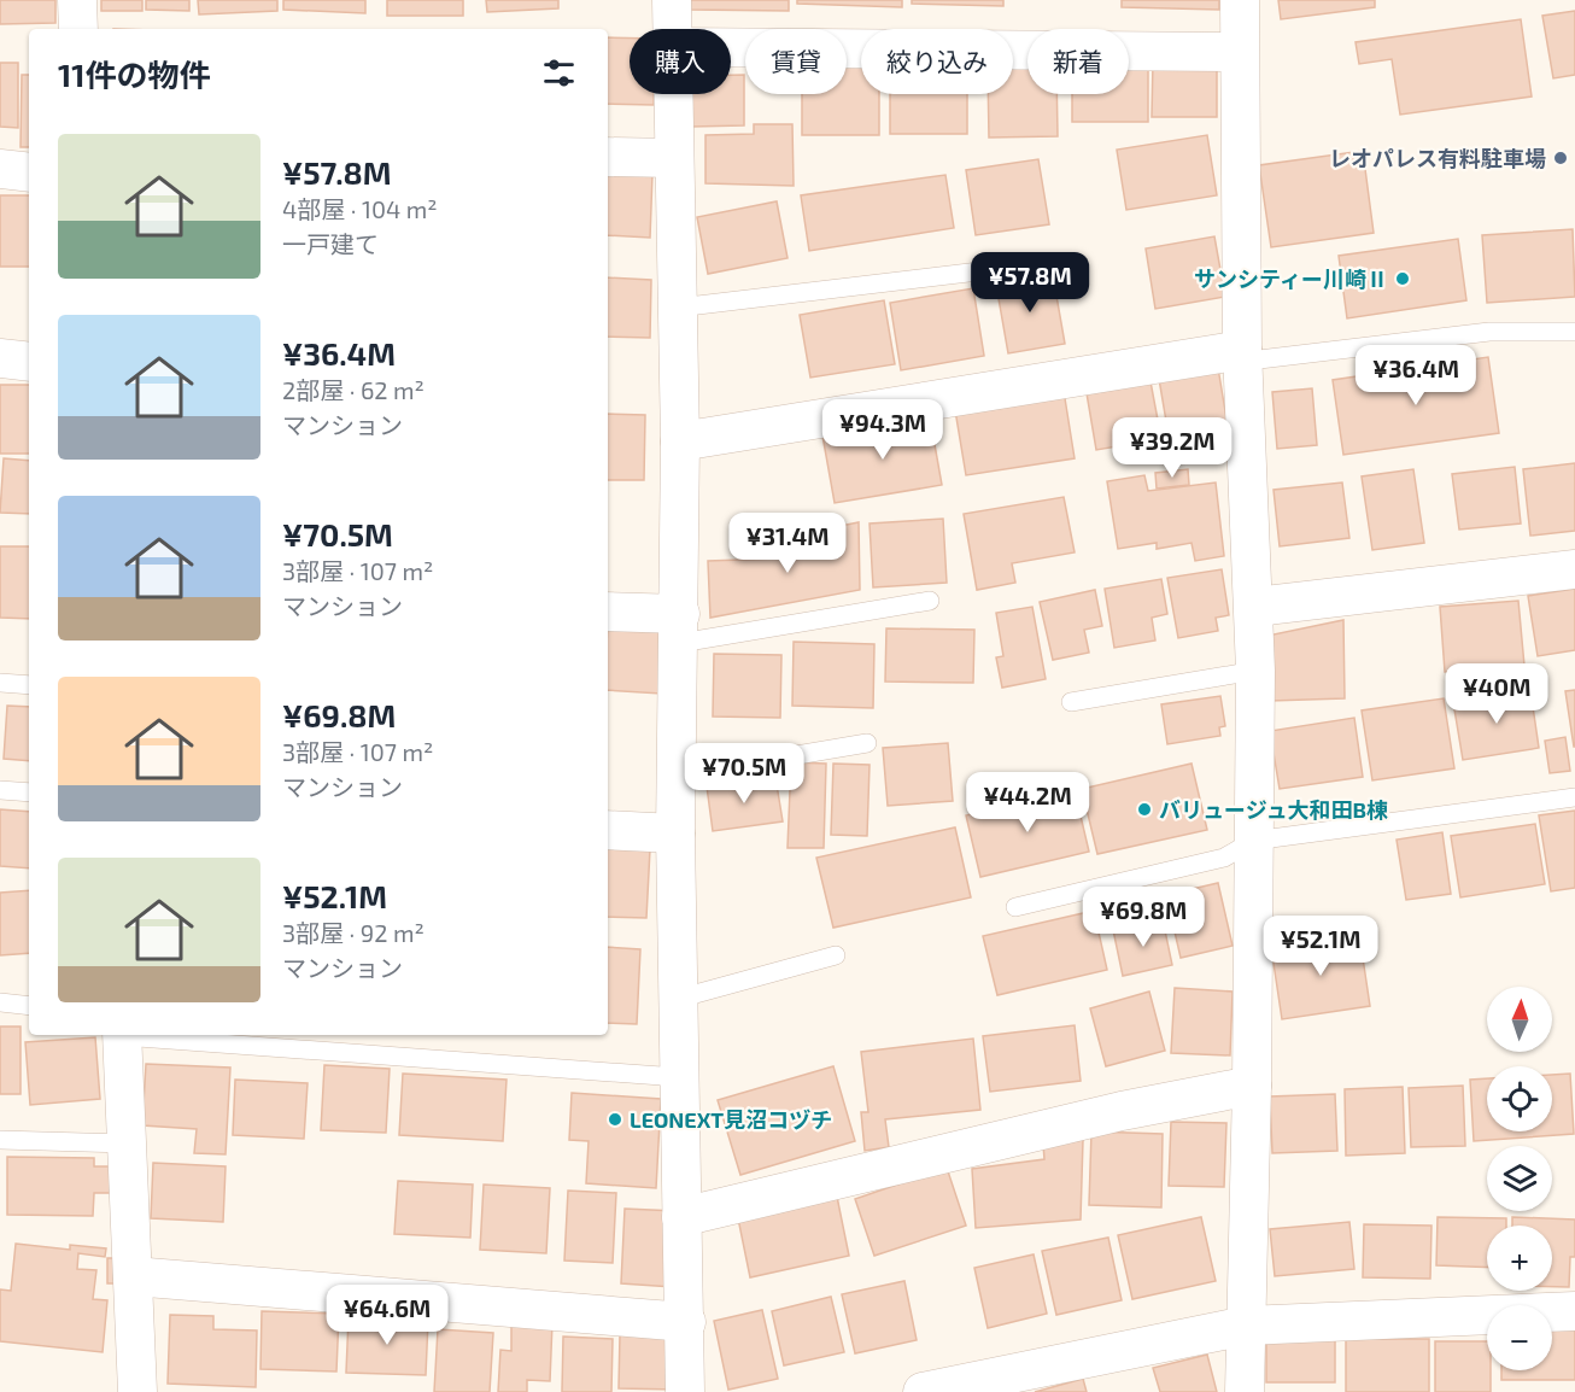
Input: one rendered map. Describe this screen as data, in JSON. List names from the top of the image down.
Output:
{
  "places": [
    "レオパレス有料駐車場",
    "サンシティー川崎Ⅱ",
    "バリュージュ大和田B棟",
    "LEONEXT見沼コヅチ"
  ],
  "north": "top",
  "page": {
    "chip": [
      "購入",
      "賃貸",
      "絞り込み",
      "新着"
    ],
    "heading": "11件の物件",
    "list": [
      {
        "name": "¥57.8M",
        "note": "4部屋 · 104 m² · 一戸建て"
      },
      {
        "name": "¥36.4M",
        "note": "2部屋 · 62 m² · マンション"
      },
      {
        "name": "¥70.5M",
        "note": "3部屋 · 107 m² · マンション"
      },
      {
        "name": "¥69.8M",
        "note": "3部屋 · 107 m² · マンション"
      },
      {
        "name": "¥52.1M",
        "note": "3部屋 · 92 m² · マンション"
      }
    ],
    "price": [
      "¥57.8M",
      "¥36.4M",
      "¥94.3M",
      "¥39.2M",
      "¥31.4M",
      "¥40M",
      "¥70.5M",
      "¥44.2M",
      "¥69.8M",
      "¥52.1M",
      "¥64.6M"
    ],
    "map_buttons": ["+", "−"]
  }
}
